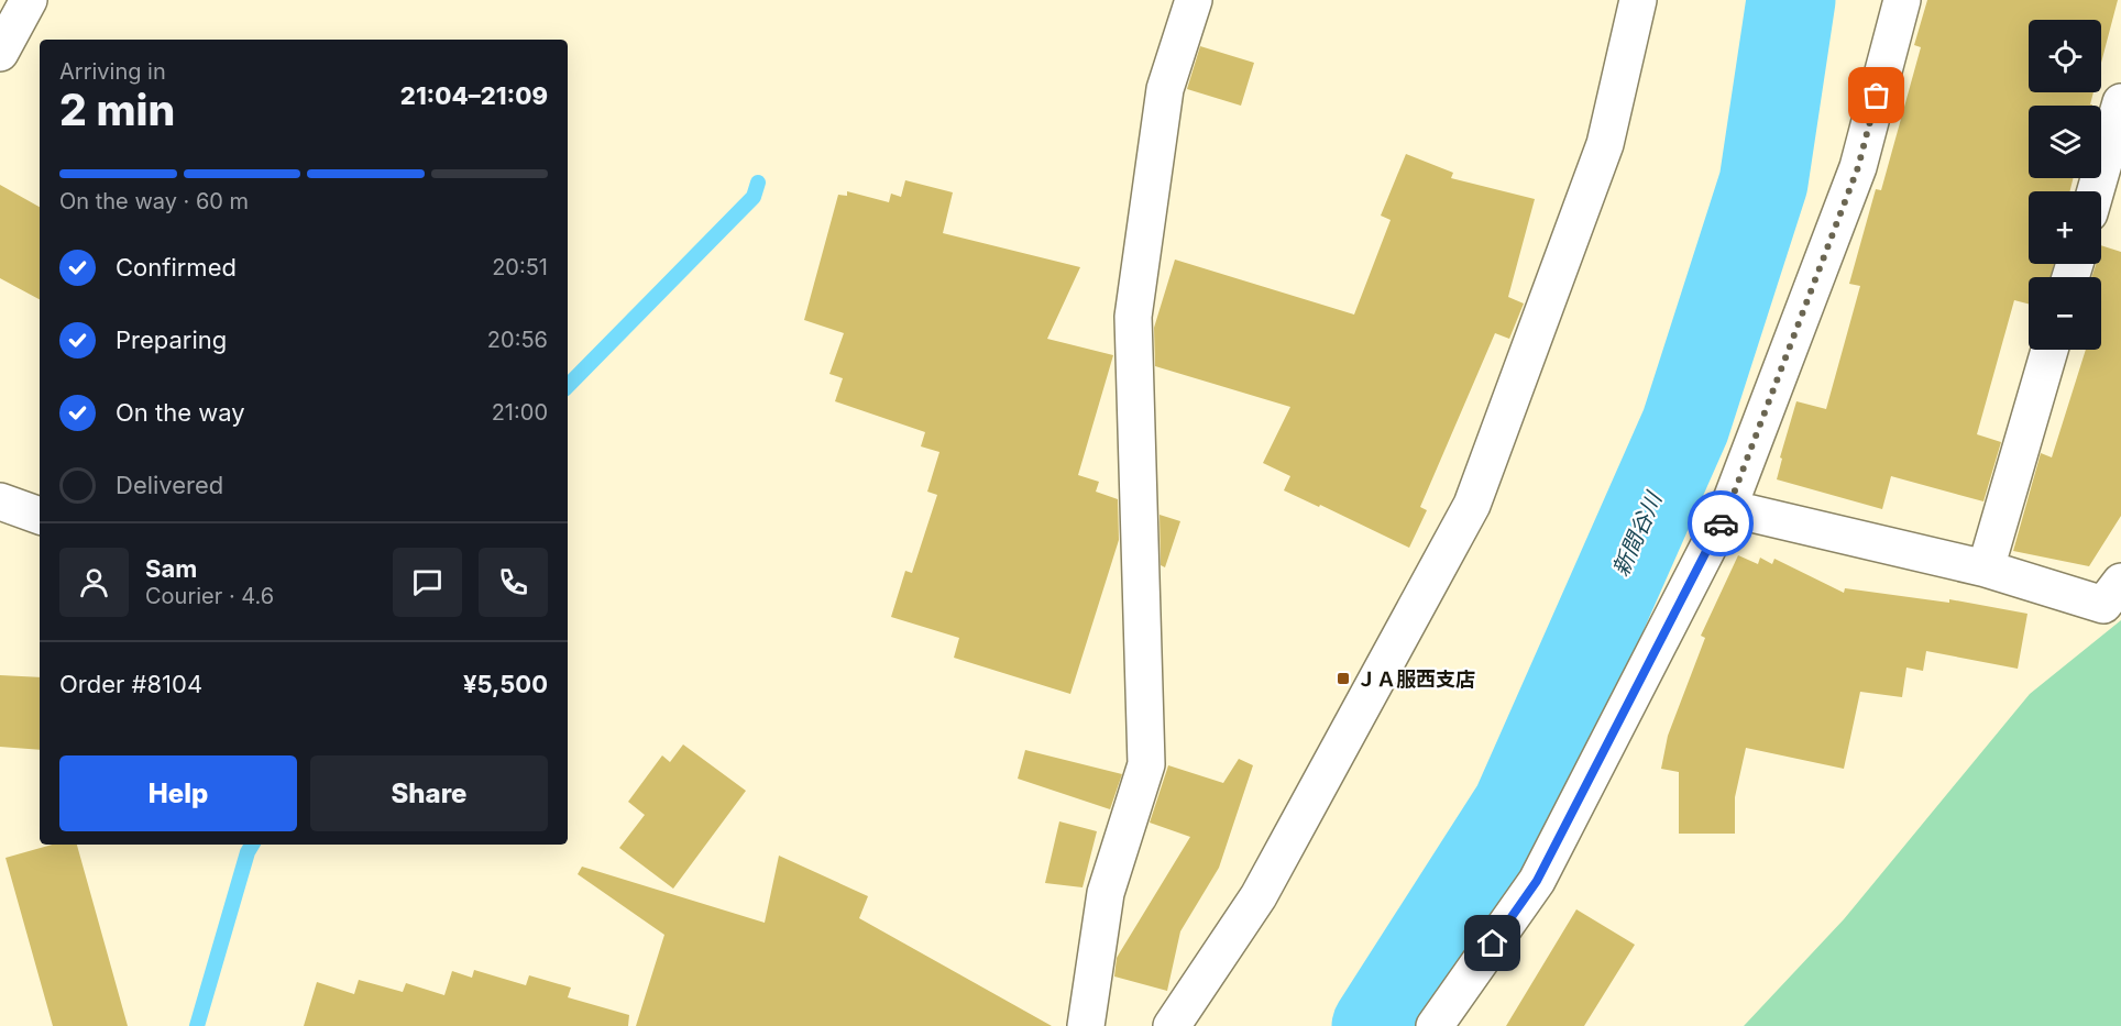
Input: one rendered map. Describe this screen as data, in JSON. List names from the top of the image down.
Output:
{
  "water": ["新間谷川"],
  "places": {
    "transit": ["ＪＡ服西支店"]
  },
  "page": {
    "map_buttons": ["+", "−"],
    "heading": ["2 min", "Arriving in", "21:04–21:09"],
    "panel": [
      "Sam",
      "Courier · 4.6",
      "Order #8104",
      "¥5,500"
    ],
    "bar": "On the way · 60 m",
    "list": [
      ["Confirmed", "20:51"],
      ["Preparing", "20:56"],
      ["On the way", "21:00"],
      "Delivered"
    ],
    "buttons": ["Help", "Share"]
  }
}
